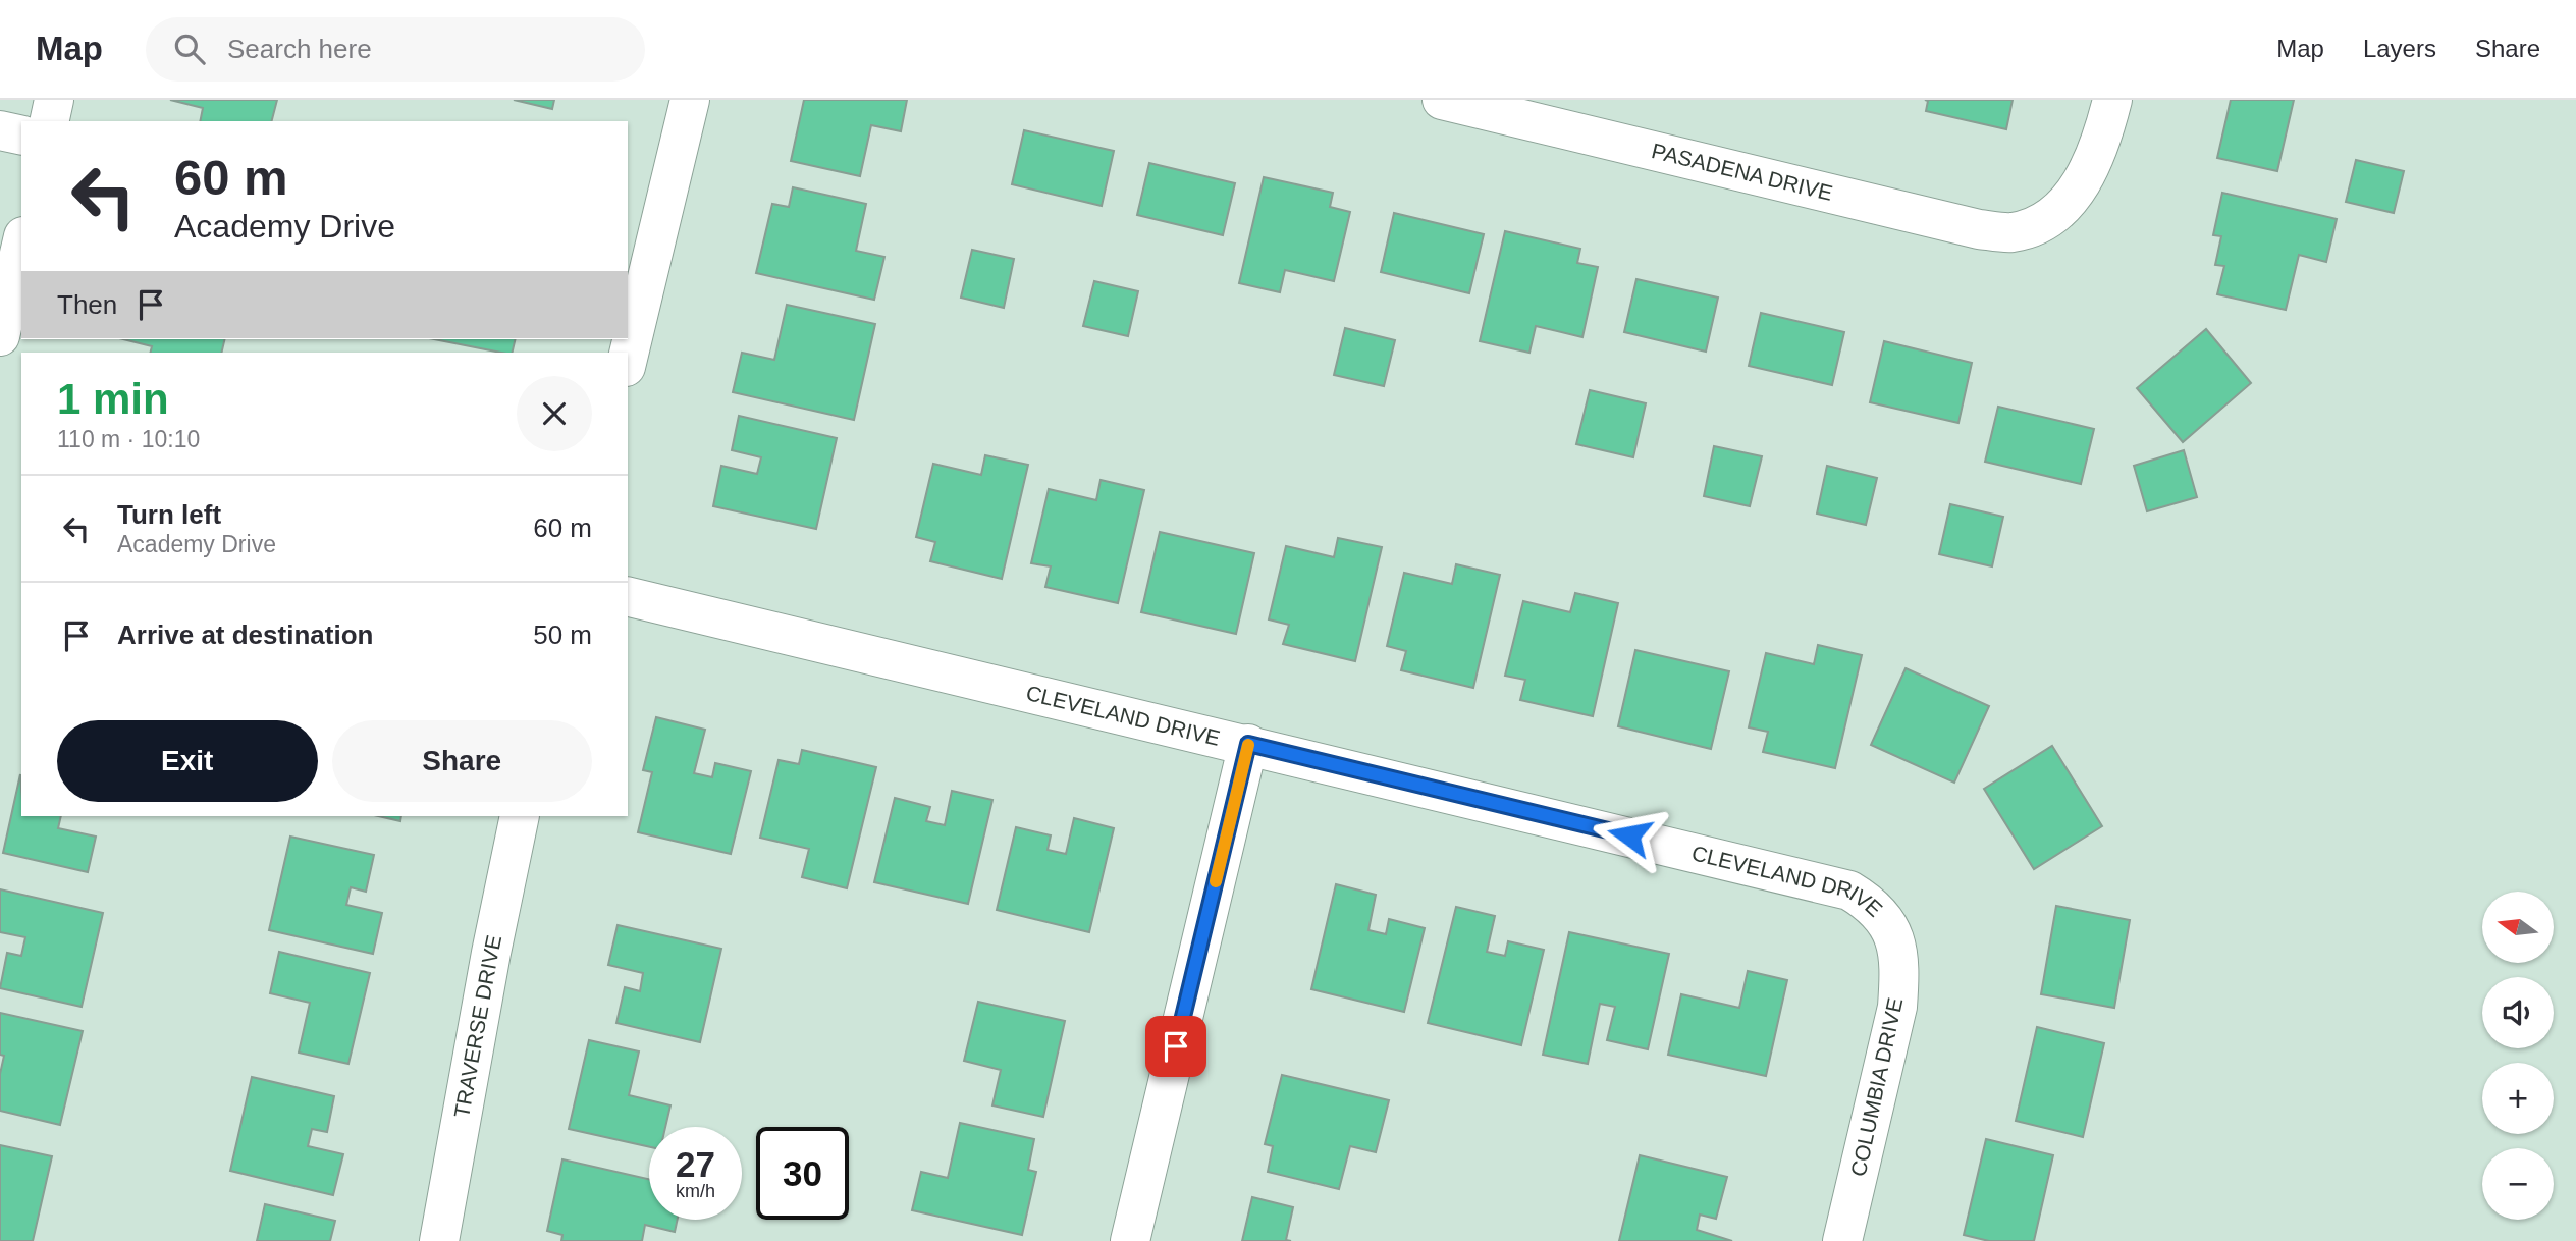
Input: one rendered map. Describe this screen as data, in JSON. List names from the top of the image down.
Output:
{
  "streets": {
    "street": [
      "PASADENA DRIVE",
      "CLEVELAND DRIVE",
      "TRAVERSE DRIVE",
      "COLUMBIA DRIVE"
    ]
  },
  "crossings": [
    ["CLEVELAND DRIVE", "COLUMBIA DRIVE"]
  ],
  "north": "left",
  "page": {
    "header": "Map",
    "search": "Search here",
    "nav": ["Map", "Layers", "Share"],
    "turn": ["60 m", "Academy Drive"],
    "then": "Then",
    "heading": ["1 min", "110 m · 10:10"],
    "list": [
      {
        "name": "Turn left",
        "note": "Academy Drive",
        "value": "60 m"
      },
      {
        "name": "Arrive at destination",
        "value": "50 m"
      }
    ],
    "buttons": ["Exit", "Share"],
    "map_buttons": ["+", "−"],
    "speed": "27 km/h",
    "limit": "30"
  }
}
